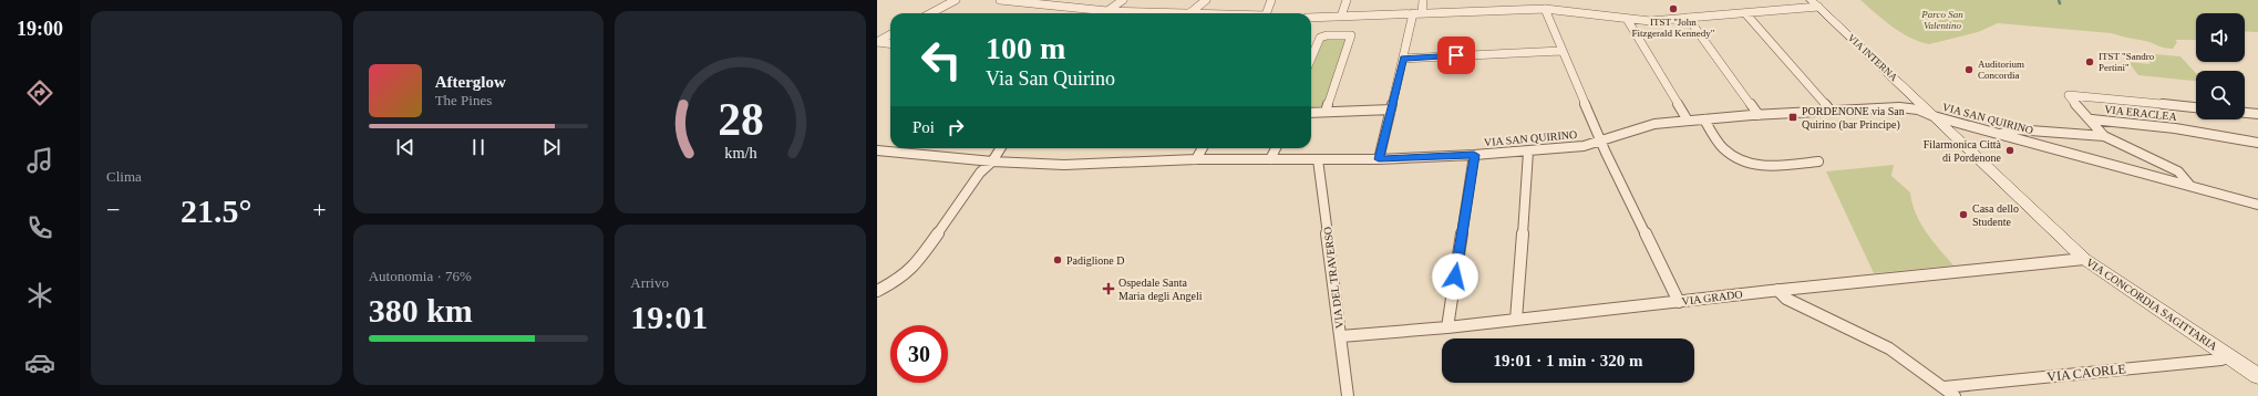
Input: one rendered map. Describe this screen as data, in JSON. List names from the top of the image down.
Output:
{
  "streets": {
    "street": [
      "VIA INTERNA",
      "VIA ERACLEA",
      "VIA SAN QUIRINO",
      "VIA DEL TRAVERSO",
      "VIA GRADO",
      "VIA CONCORDIA SAGITTARIA",
      "VIA CAORLE"
    ]
  },
  "crossings": [
    ["VIA INTERNA", "VIA SAN QUIRINO"],
    ["VIA INTERNA", "VIA CONCORDIA SAGITTARIA"],
    ["VIA ERACLEA", "VIA SAN QUIRINO"],
    ["VIA SAN QUIRINO", "VIA DEL TRAVERSO"],
    ["VIA SAN QUIRINO", "VIA CONCORDIA SAGITTARIA"],
    ["VIA DEL TRAVERSO", "VIA GRADO"],
    ["VIA GRADO", "VIA CONCORDIA SAGITTARIA"],
    ["VIA CONCORDIA SAGITTARIA", "VIA CAORLE"]
  ],
  "parks": ["Parco San Valentino"],
  "places": {
    "other": [
      "ITST \"John Fitzgerald Kennedy\"",
      "ITST \"Sandro Pertini\"",
      "Auditorium Concordia",
      "Filarmonica Città di Pordenone",
      "Casa dello Studente",
      "Padiglione D"
    ],
    "transit": ["PORDENONE via San Quirino (bar Principe)"],
    "health": ["Ospedale Santa Maria degli Angeli"]
  },
  "page": {
    "tabs": "19:00",
    "tile": [
      "Clima",
      ["Autonomia · 76%", "380 km"],
      ["Arrivo", "19:01"]
    ],
    "turn": ["100 m", "Via San Quirino"],
    "song": ["Afterglow", "The Pines"],
    "then": "Poi",
    "heat": ["−", "21.5°", "+"],
    "limit": "30",
    "trip": "19:01 · 1 min · 320 m",
    "gauge": ["28", "km/h"]
  }
}
